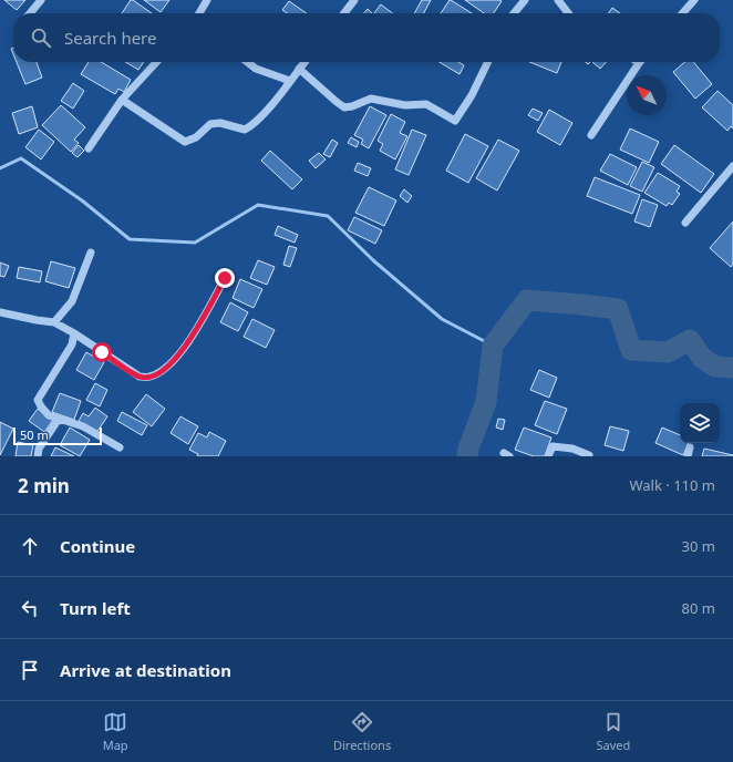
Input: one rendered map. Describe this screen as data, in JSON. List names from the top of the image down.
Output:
{
  "scale_bar": "50 m",
  "north": "top left",
  "page": {
    "search": "Search here",
    "scale": "50 m",
    "heading": ["2 min", "Walk · 110 m"],
    "list": [
      ["Continue", "30 m"],
      ["Turn left", "80 m"],
      "Arrive at destination"
    ],
    "nav": ["Map", "Directions", "Saved"]
  }
}
